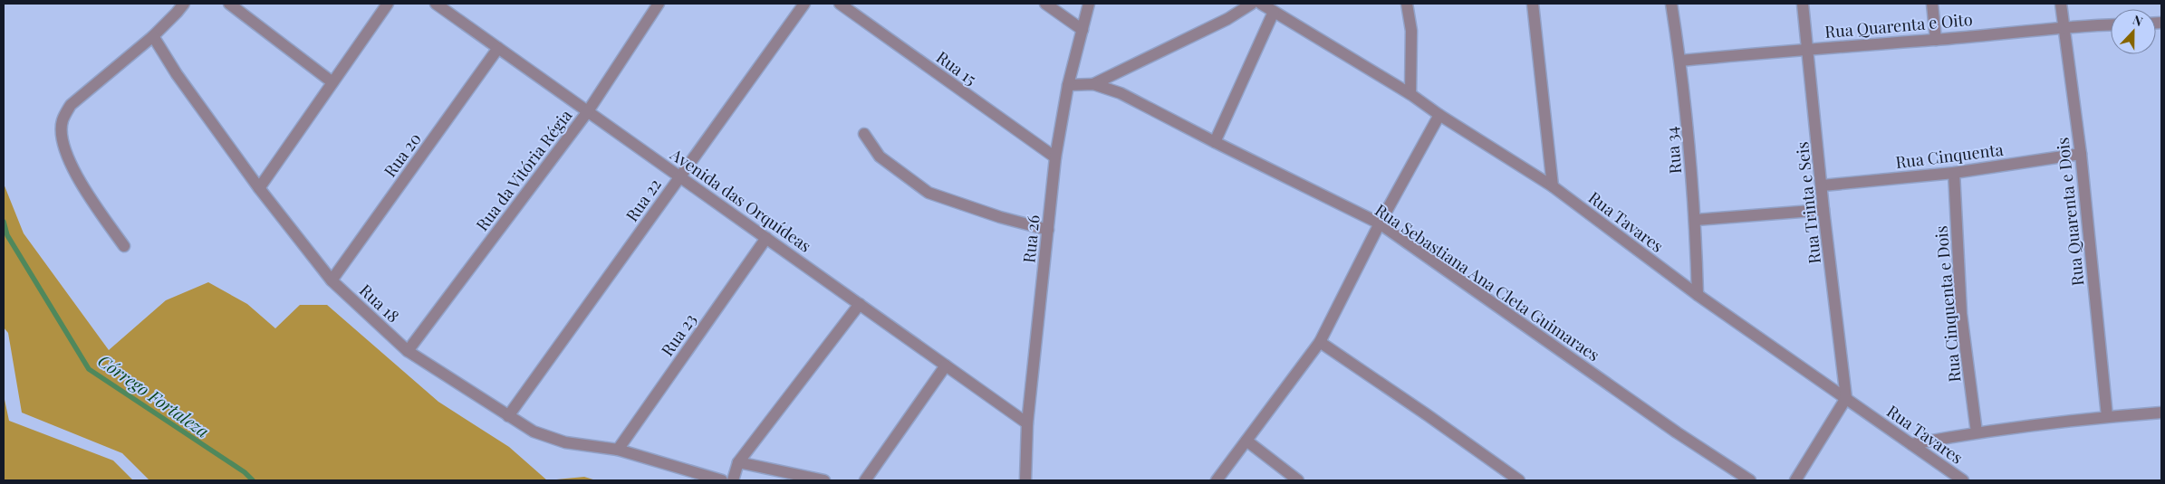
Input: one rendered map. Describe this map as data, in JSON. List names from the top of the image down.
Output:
{
  "streets": {
    "street": [
      "Rua Quarenta e Oito",
      "Rua 15",
      "Rua 34",
      "Rua 20",
      "Rua Cinquenta",
      "Rua da Vitória Régia",
      "Rua 22",
      "Avenida das Orquídeas",
      "Rua Trinta e Seis",
      "Rua Quarenta e Dois",
      "Rua Tavares",
      "Rua 26",
      "Rua Sebastiana Ana Cleta Guimaraes",
      "Rua 18",
      "Rua Cinquenta e Dois",
      "Rua 23"
    ]
  },
  "crossings": [
    ["Rua Quarenta e Oito", "Rua 34"],
    ["Rua Quarenta e Oito", "Rua Trinta e Seis"],
    ["Rua Quarenta e Oito", "Rua Quarenta e Dois"],
    ["Rua 15", "Rua 26"],
    ["Rua 34", "Rua Tavares"],
    ["Rua 20", "Avenida das Orquídeas"],
    ["Rua 20", "Rua 18"],
    ["Rua Cinquenta", "Rua Trinta e Seis"],
    ["Rua Cinquenta", "Rua Quarenta e Dois"],
    ["Rua Cinquenta", "Rua Cinquenta e Dois"],
    ["Rua da Vitória Régia", "Avenida das Orquídeas"],
    ["Rua da Vitória Régia", "Rua 18"],
    ["Rua 22", "Avenida das Orquídeas"],
    ["Rua 22", "Rua 18"],
    ["Avenida das Orquídeas", "Rua 26"],
    ["Avenida das Orquídeas", "Rua 23"],
    ["Rua Trinta e Seis", "Rua Tavares"],
    ["Rua 26", "Rua Sebastiana Ana Cleta Guimaraes"],
    ["Rua 18", "Rua 23"]
  ],
  "water": ["Córrego Fortaleza"],
  "north": "top"
}
